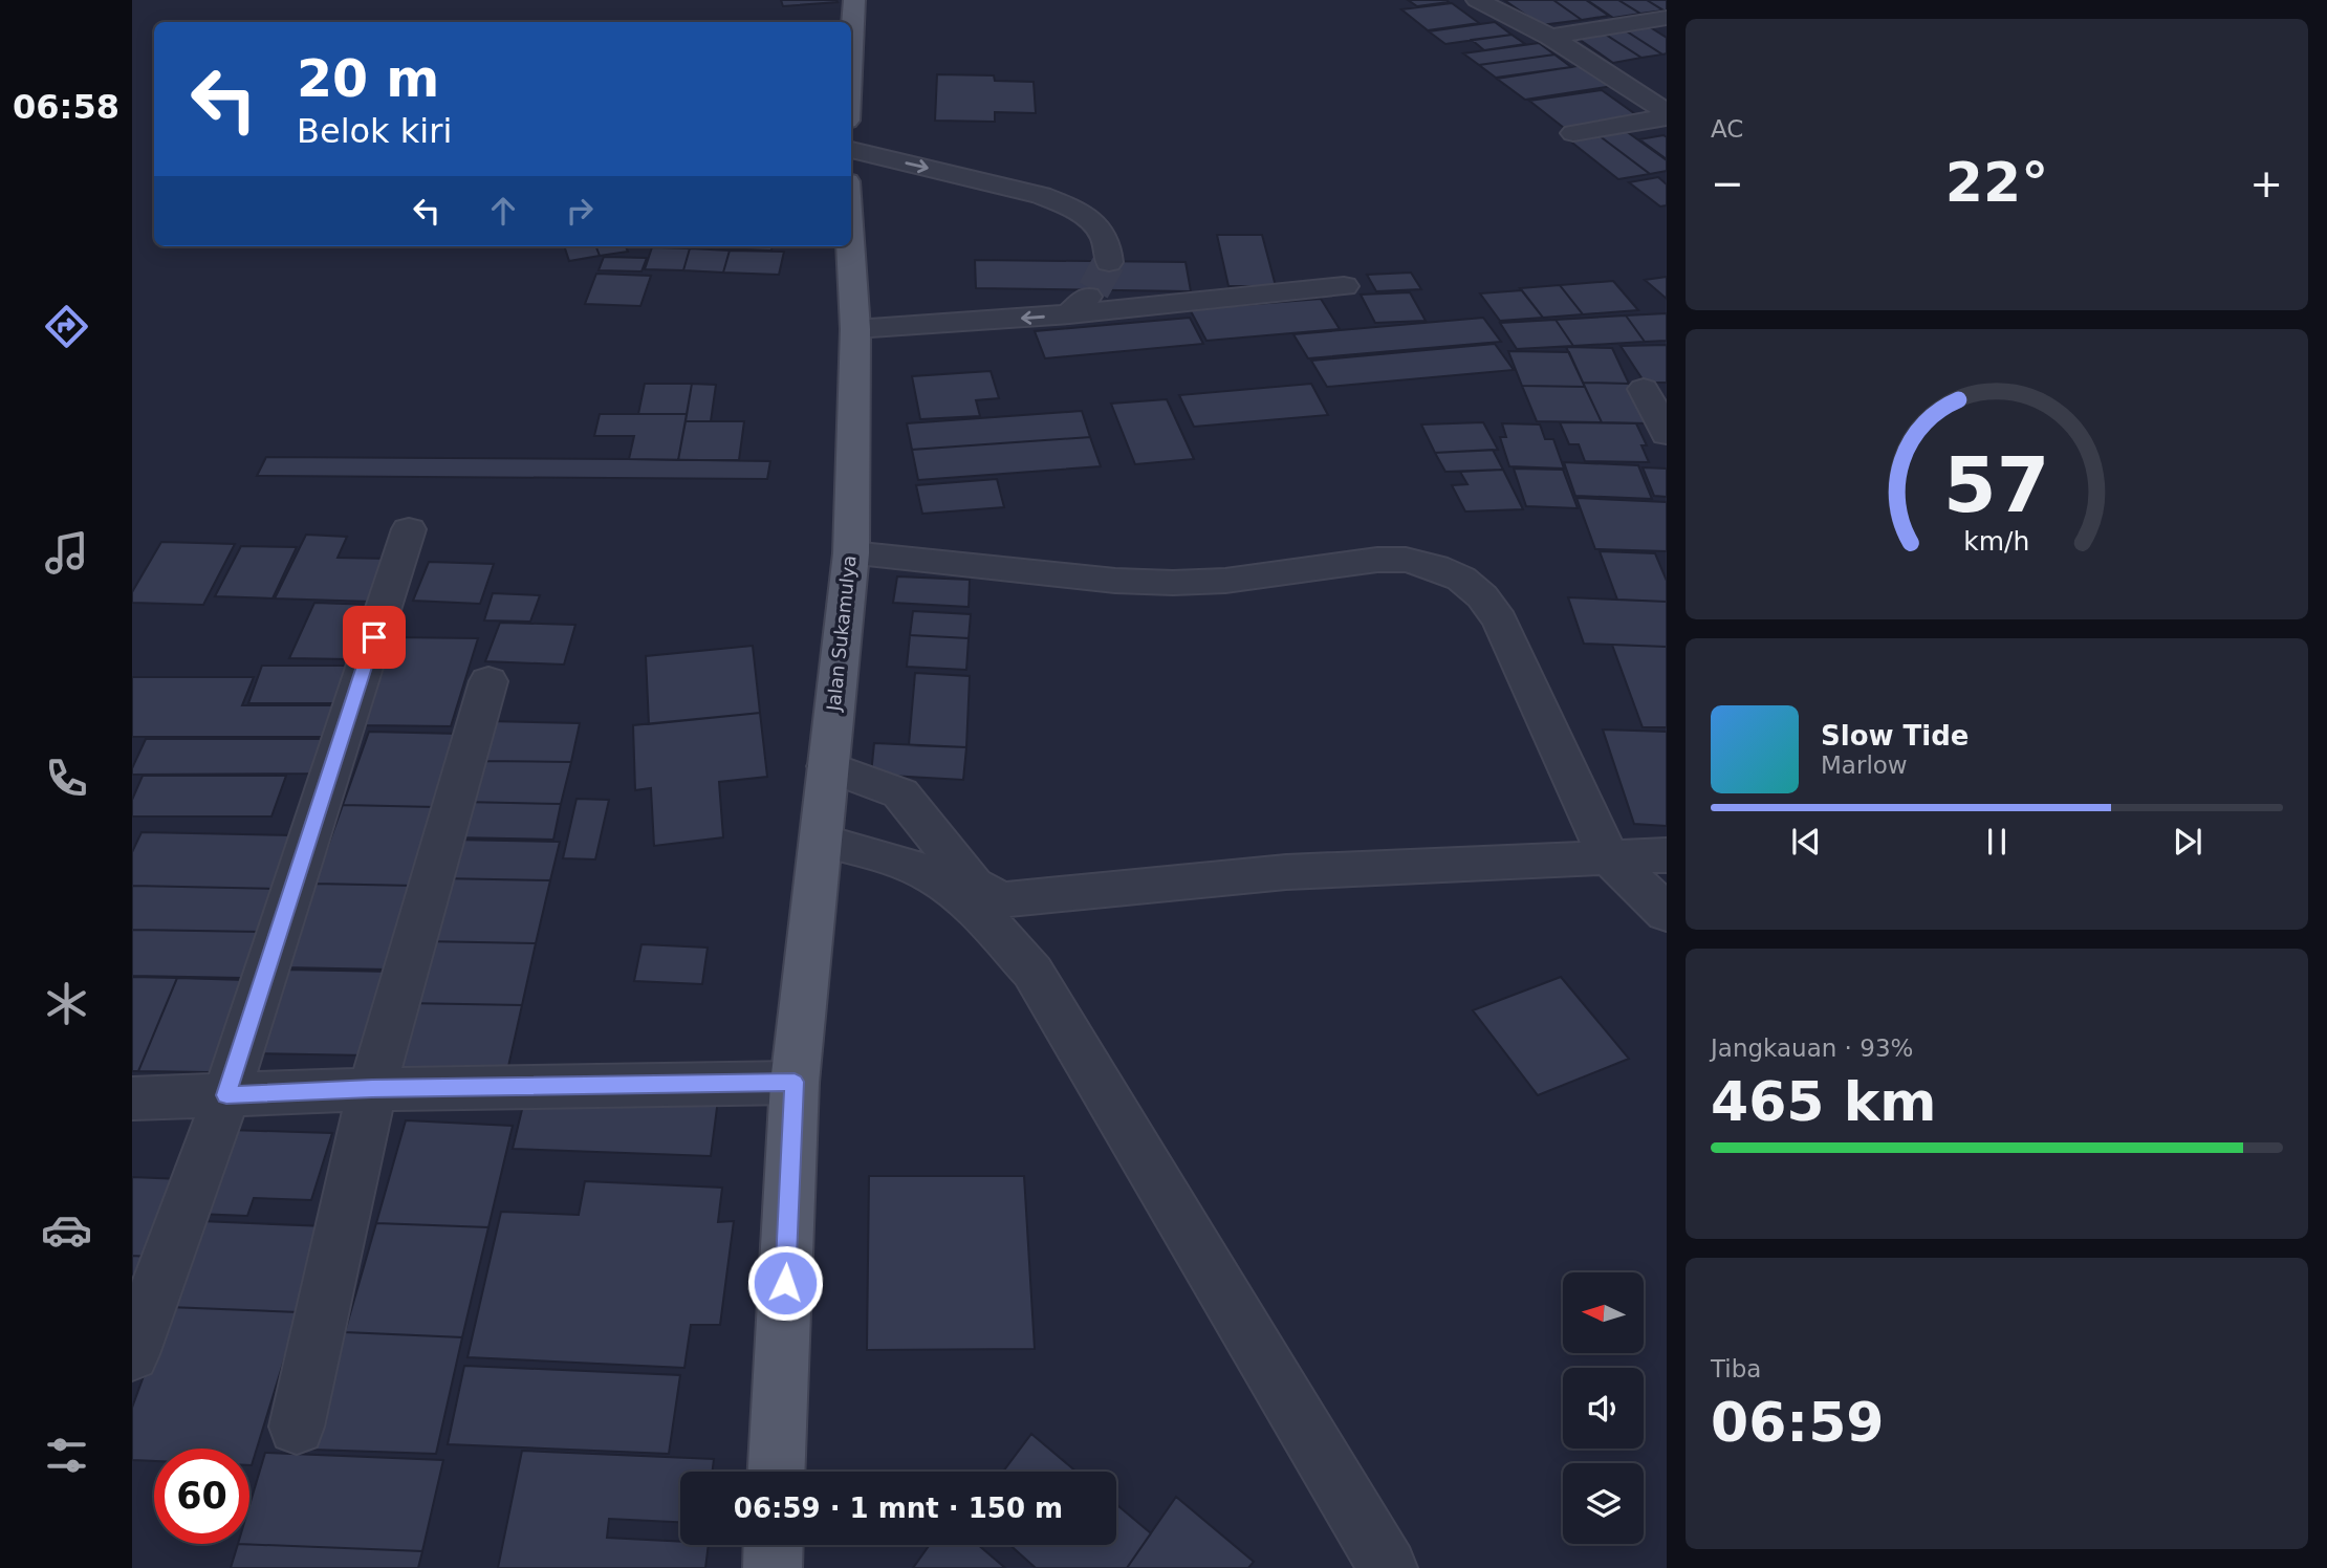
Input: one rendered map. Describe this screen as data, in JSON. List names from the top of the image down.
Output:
{
  "streets": {
    "main road": ["Jalan Sukamulya"]
  },
  "north": "left",
  "page": {
    "tabs": "06:58",
    "tile": [
      "AC",
      ["Jangkauan · 93%", "465 km"],
      ["Tiba", "06:59"]
    ],
    "turn": ["20 m", "Belok kiri"],
    "heat": ["−", "22°", "+"],
    "song": ["Slow Tide", "Marlow"],
    "limit": "60",
    "trip": "06:59 · 1 mnt · 150 m",
    "gauge": ["57", "km/h"]
  }
}
